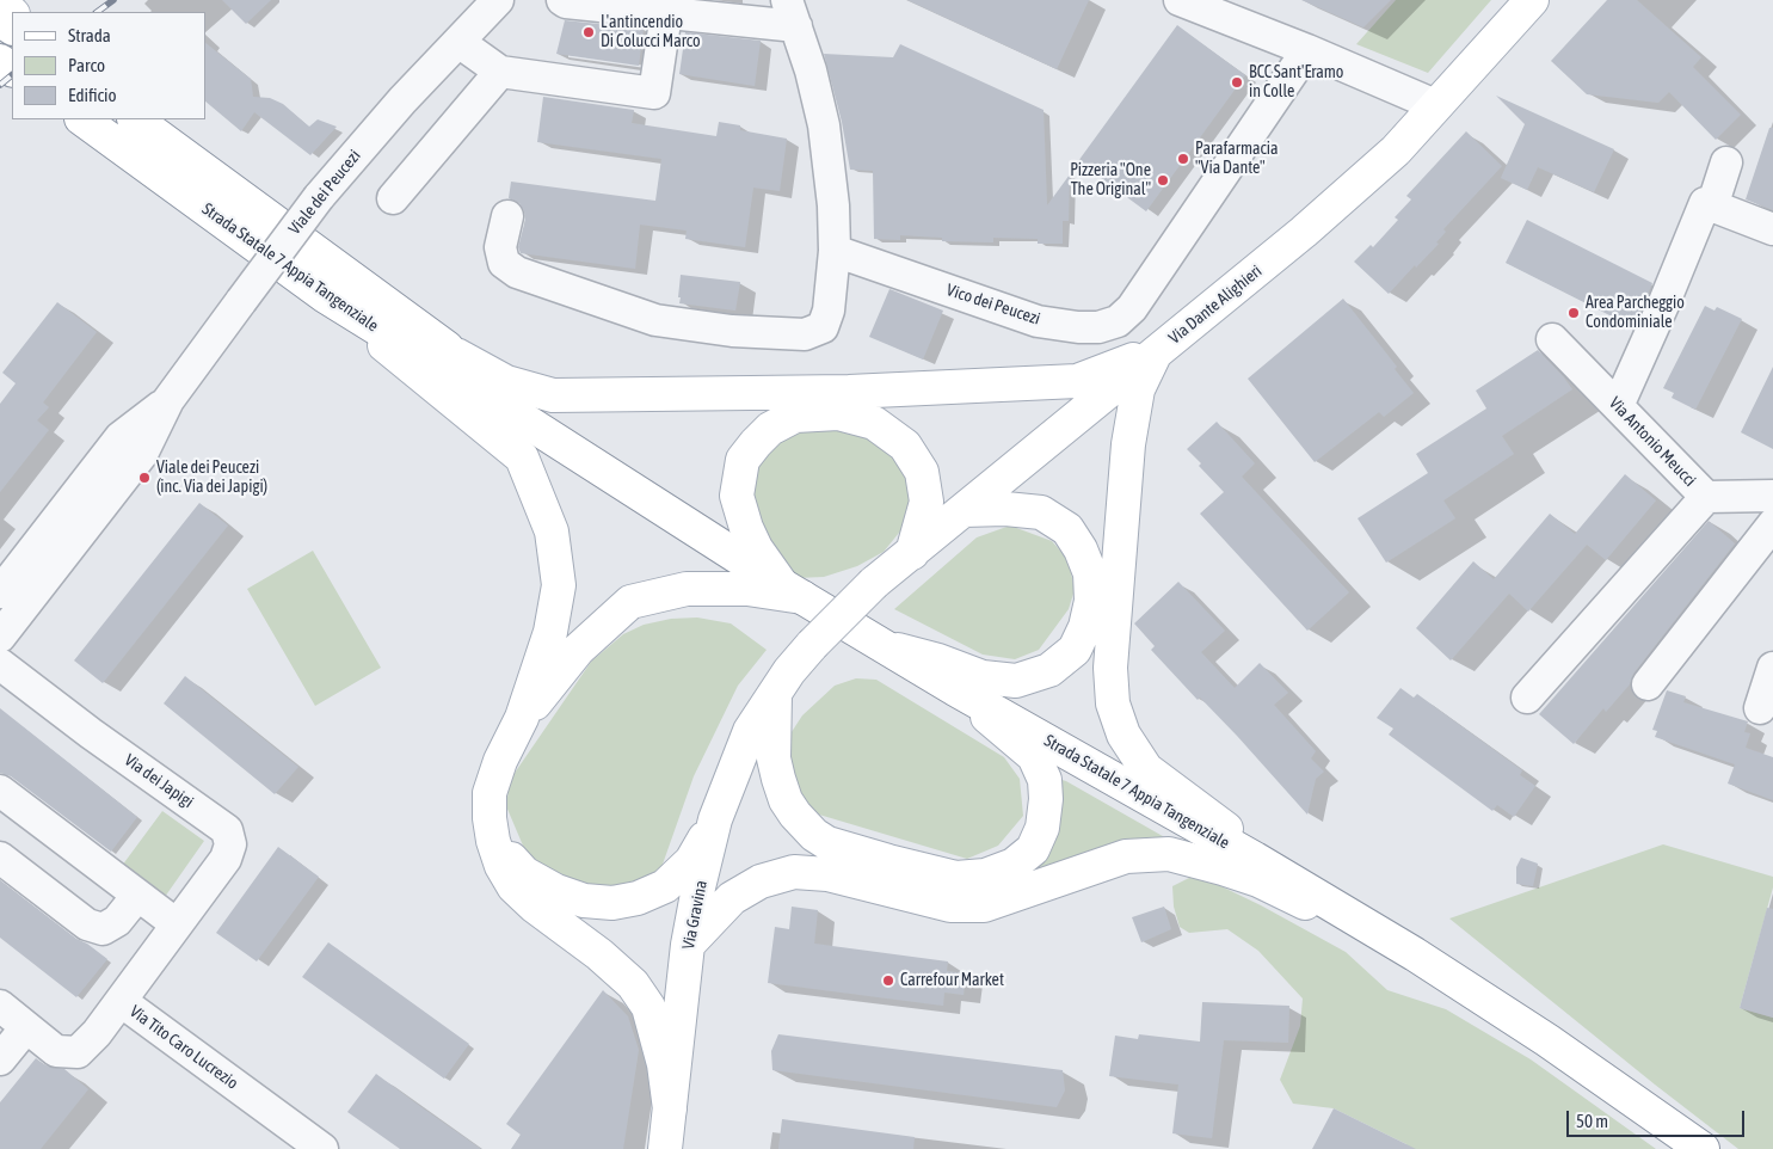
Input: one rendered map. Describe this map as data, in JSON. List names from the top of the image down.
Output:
{
  "streets": {
    "main road": ["Strada Statale 7 Appia Tangenziale", "Via Dante Alighieri", "Via Gravina"],
    "street": [
      "Viale dei Peucezi",
      "Vico dei Peucezi",
      "Via Antonio Meucci",
      "Via dei Japigi",
      "Via Tito Caro Lucrezio"
    ]
  },
  "crossings": [
    ["Via Dante Alighieri", "Via Gravina"],
    ["Via dei Japigi", "Via Tito Caro Lucrezio"]
  ],
  "places": [
    "L'antincendio Di Colucci Marco",
    "BCC Sant'Eramo in Colle",
    "Parafarmacia \"Via Dante\"",
    "Pizzeria \"One The Original\"",
    "Area Parcheggio Condominiale",
    "Viale dei Peucezi (inc. Via dei Japigi)",
    "Carrefour Market"
  ],
  "legend": ["Strada", "Parco", "Edificio"],
  "scale_bar": "50 m"
}
